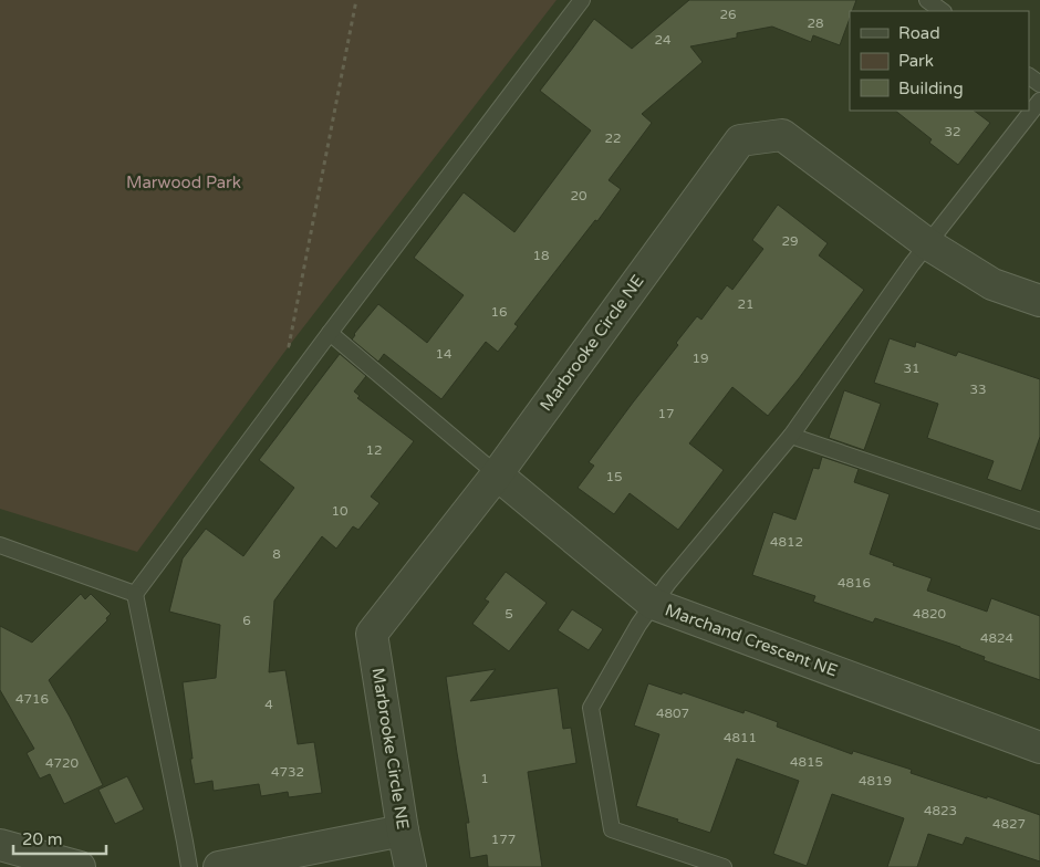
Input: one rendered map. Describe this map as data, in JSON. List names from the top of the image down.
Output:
{
  "streets": {
    "street": ["Marbrooke Circle NE", "Marchand Crescent NE"]
  },
  "crossings": [
    ["Marbrooke Circle NE", "Marchand Crescent NE"]
  ],
  "parks": ["Marwood Park"],
  "house_numbers": [
    "26",
    "28",
    "24",
    "32",
    "22",
    "20",
    "29",
    "18",
    "21",
    "16",
    "14",
    "19",
    "31",
    "33",
    "17",
    "12",
    "15",
    "10",
    "4812",
    "8",
    "4816",
    "5",
    "4820",
    "6",
    "4824",
    "4716",
    "4",
    "4807",
    "4811",
    "4815",
    "4720",
    "4732",
    "1",
    "4819",
    "4823",
    "4827",
    "177"
  ],
  "legend": ["Road", "Park", "Building"],
  "scale_bar": "20 m"
}
